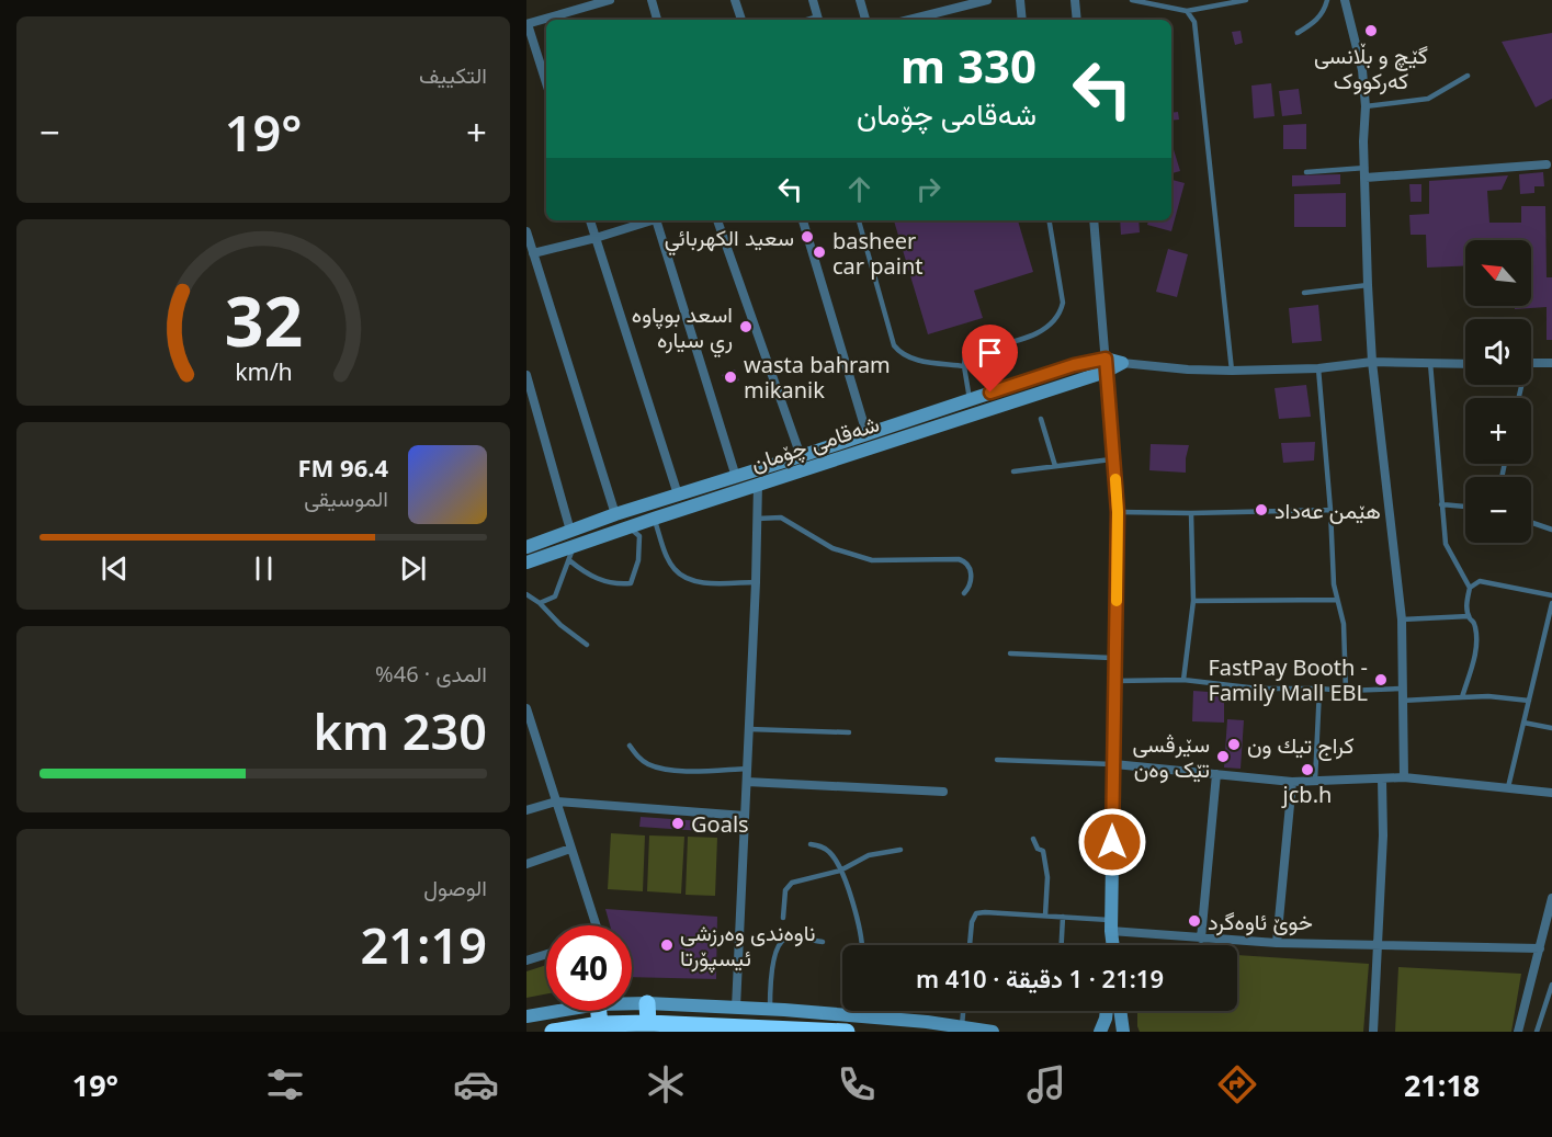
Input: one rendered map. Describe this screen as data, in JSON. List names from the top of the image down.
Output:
{
  "streets": {
    "street": ["شەقامی چۆمان"]
  },
  "places": [
    "گێچ و بڵانسی کەرکووک",
    "سعيد الكهربائي",
    "basheer car paint",
    "اسعد بوپاوه ري سياره",
    "wasta bahram mikanik",
    "هێمن عەداد",
    "FastPay Booth - Family Mall EBL",
    "كراج تيك ون",
    "سێرڤسی تێک وەن",
    "jcb.h",
    "Goals",
    "خوێ ئاوەگرد",
    "ناوەندی وەرزشی ئیسپۆرتا"
  ],
  "north": "top left",
  "page": {
    "tile": [
      "التكييف",
      ["المدى · 46%", "230 km"],
      ["الوصول", "21:19"]
    ],
    "turn": ["330 m", "شەقامی چۆمان"],
    "heat": ["−", "19°", "+"],
    "map_buttons": ["+", "−"],
    "song": ["96.4 FM", "الموسيقى"],
    "limit": "40",
    "trip": "21:19 · 1 دقيقة · 410 m",
    "tabs": ["21:18", "19°"],
    "gauge": ["32", "km/h"]
  }
}
